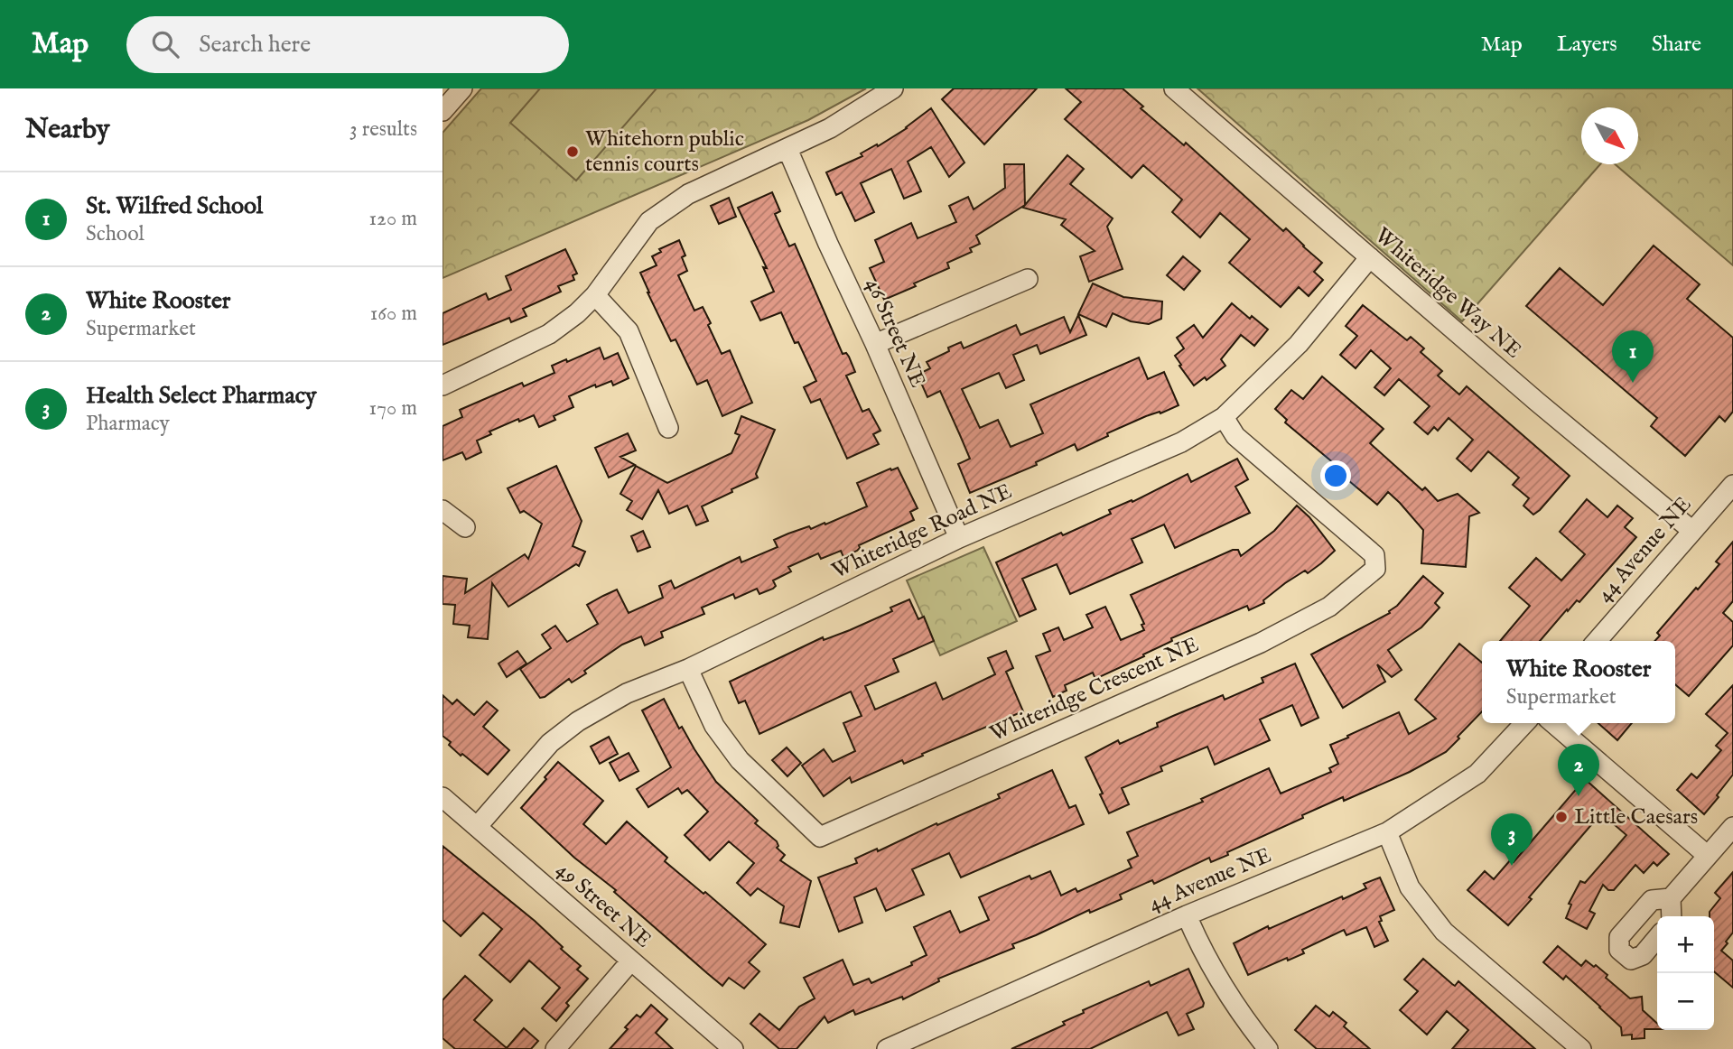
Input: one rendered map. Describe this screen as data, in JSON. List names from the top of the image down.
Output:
{
  "streets": {
    "street": [
      "Whiteridge Way NE",
      "46 Street NE",
      "Whiteridge Road NE",
      "44 Avenue NE",
      "Whiteridge Crescent NE",
      "49 Street NE"
    ]
  },
  "crossings": [
    ["Whiteridge Way NE", "Whiteridge Road NE"],
    ["Whiteridge Way NE", "44 Avenue NE"],
    ["46 Street NE", "Whiteridge Road NE"],
    ["Whiteridge Road NE", "Whiteridge Crescent NE"],
    ["Whiteridge Road NE", "49 Street NE"]
  ],
  "places": ["Whitehorn public tennis courts", "Little Caesars"],
  "north": "bottom right",
  "page": {
    "header": "Map",
    "search": "Search here",
    "nav": ["Map", "Layers", "Share"],
    "heading": ["Nearby", "3 results"],
    "list": [
      {
        "mark": "1",
        "name": "St. Wilfred School",
        "note": "School",
        "value": "120 m"
      },
      {
        "mark": "2",
        "name": "White Rooster",
        "note": "Supermarket",
        "value": "160 m"
      },
      {
        "mark": "3",
        "name": "Health Select Pharmacy",
        "note": "Pharmacy",
        "value": "170 m"
      }
    ],
    "pins": ["1", "2", "3"],
    "popup": ["White Rooster", "Supermarket"],
    "map_buttons": ["+", "−"]
  }
}
